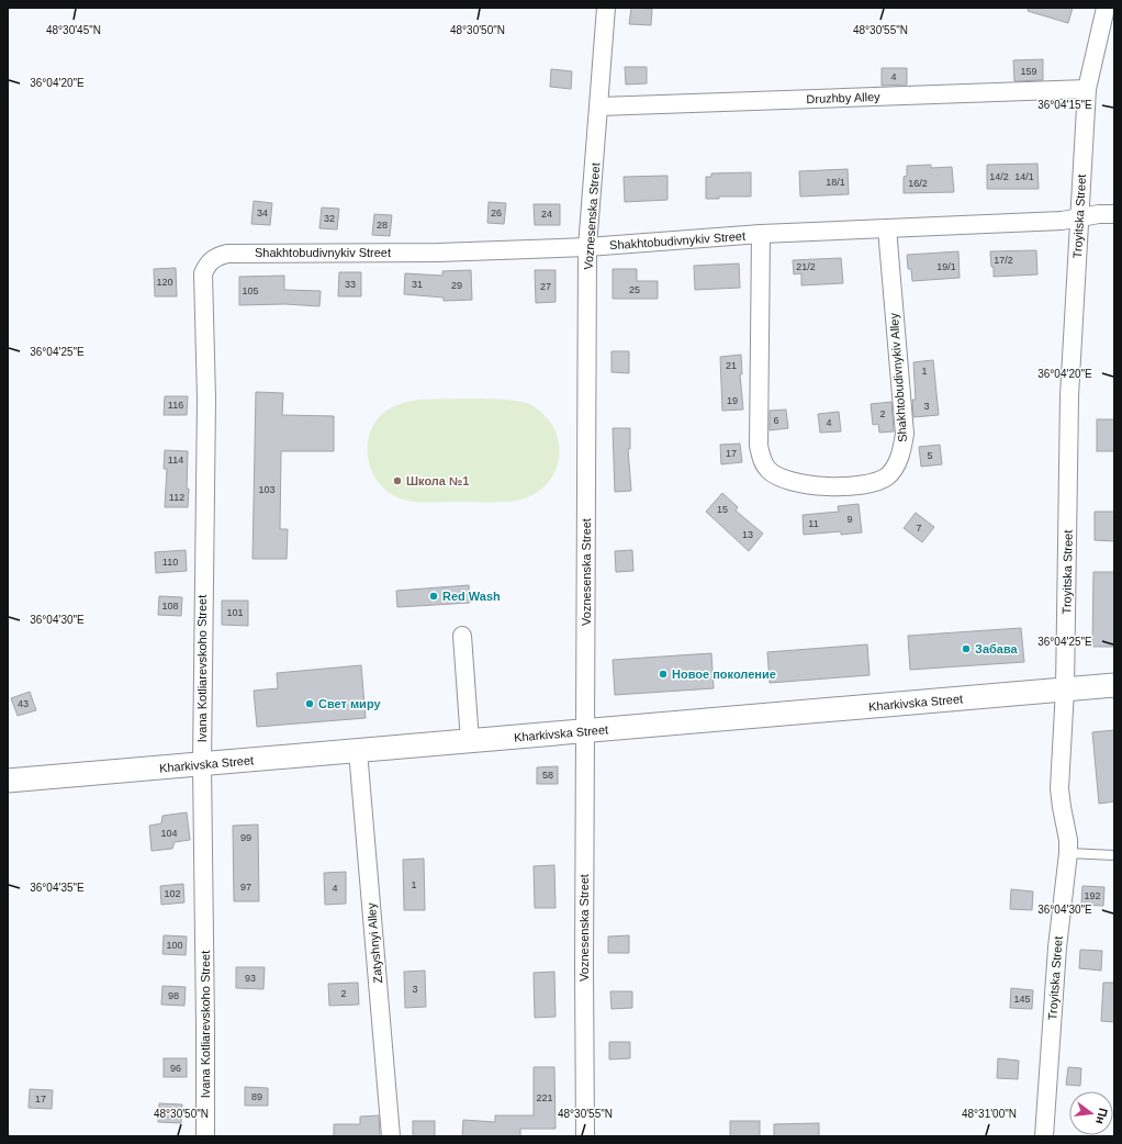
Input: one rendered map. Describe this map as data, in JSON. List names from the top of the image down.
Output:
{
  "streets": {
    "street": [
      "Druzhby Alley",
      "Voznesenska Street",
      "Troyitska Street",
      "Shakhtobudivnykiv Street",
      "Shakhtobudivnykiv Alley",
      "Ivana Kotliarevskoho Street",
      "Kharkivska Street",
      "Zatyshnyi Alley"
    ]
  },
  "crossings": [
    ["Druzhby Alley", "Voznesenska Street"],
    ["Druzhby Alley", "Troyitska Street"],
    ["Voznesenska Street", "Shakhtobudivnykiv Street"],
    ["Voznesenska Street", "Kharkivska Street"],
    ["Troyitska Street", "Shakhtobudivnykiv Street"],
    ["Troyitska Street", "Kharkivska Street"],
    ["Shakhtobudivnykiv Street", "Shakhtobudivnykiv Alley"],
    ["Shakhtobudivnykiv Street", "Ivana Kotliarevskoho Street"],
    ["Ivana Kotliarevskoho Street", "Kharkivska Street"],
    ["Kharkivska Street", "Zatyshnyi Alley"]
  ],
  "places": [
    "Школа №1",
    "Red Wash",
    "Забава",
    "Новое поколение",
    "Свет миру"
  ],
  "house_numbers": [
    "159",
    "4",
    "14/2",
    "14/1",
    "18/1",
    "16/2",
    "34",
    "26",
    "24",
    "32",
    "28",
    "17/2",
    "21/2",
    "19/1",
    "120",
    "33",
    "31",
    "29",
    "27",
    "25",
    "105",
    "21",
    "1",
    "19",
    "116",
    "3",
    "2",
    "6",
    "4",
    "17",
    "5",
    "114",
    "103",
    "112",
    "15",
    "9",
    "11",
    "7",
    "13",
    "110",
    "108",
    "101",
    "43",
    "58",
    "104",
    "99",
    "1",
    "97",
    "4",
    "102",
    "192",
    "100",
    "93",
    "3",
    "2",
    "98",
    "145",
    "96",
    "89",
    "221",
    "17"
  ],
  "north": "right",
  "coordinates": [
    "48°30'45\"N",
    "48°30'50\"N",
    "48°30'55\"N",
    "36°04'20\"E",
    "36°04'15\"E",
    "36°04'25\"E",
    "36°04'30\"E",
    "36°04'35\"E",
    "48°31'00\"N"
  ]
}
